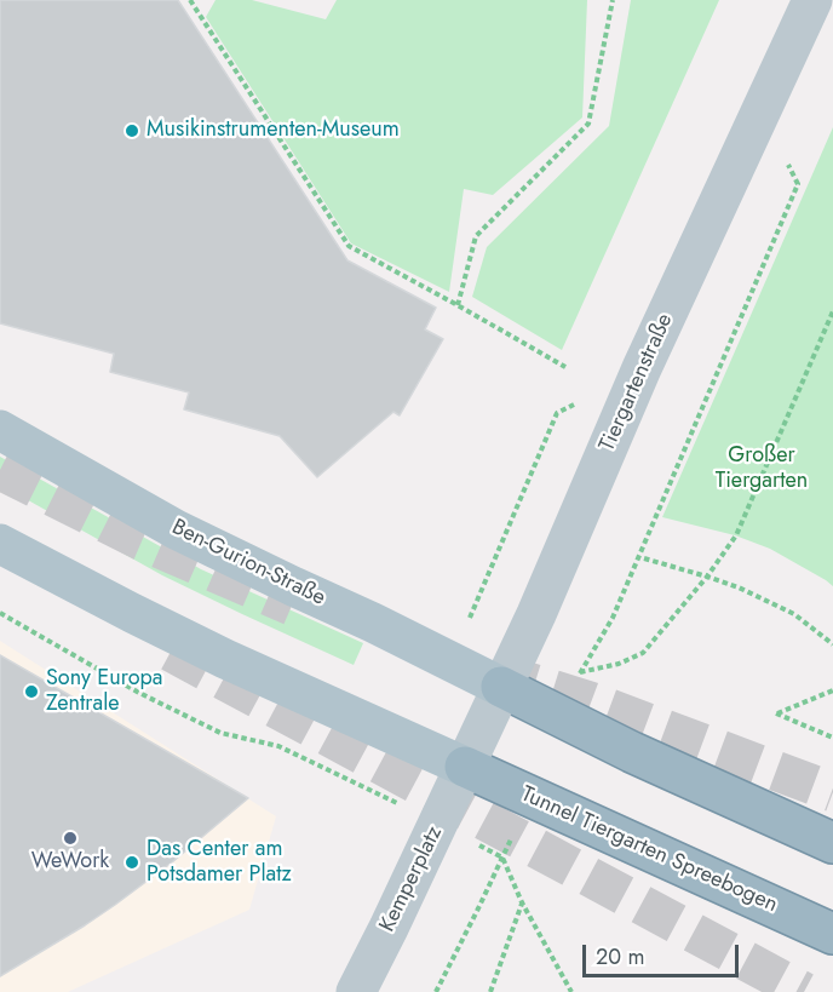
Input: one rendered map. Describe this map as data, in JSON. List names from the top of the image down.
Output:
{
  "streets": {
    "highway": ["Tunnel Tiergarten Spreebogen"],
    "main road": ["Tiergartenstraße", "Ben-Gurion-Straße", "Kemperplatz"]
  },
  "crossings": [
    ["Tiergartenstraße", "Ben-Gurion-Straße"],
    ["Tiergartenstraße", "Tunnel Tiergarten Spreebogen"],
    ["Tiergartenstraße", "Kemperplatz"],
    ["Tunnel Tiergarten Spreebogen", "Kemperplatz"]
  ],
  "parks": ["Großer Tiergarten"],
  "places": [
    "Musikinstrumenten-Museum",
    "Sony Europa Zentrale",
    "WeWork",
    "Das Center am Potsdamer Platz"
  ],
  "scale_bar": "20 m"
}
